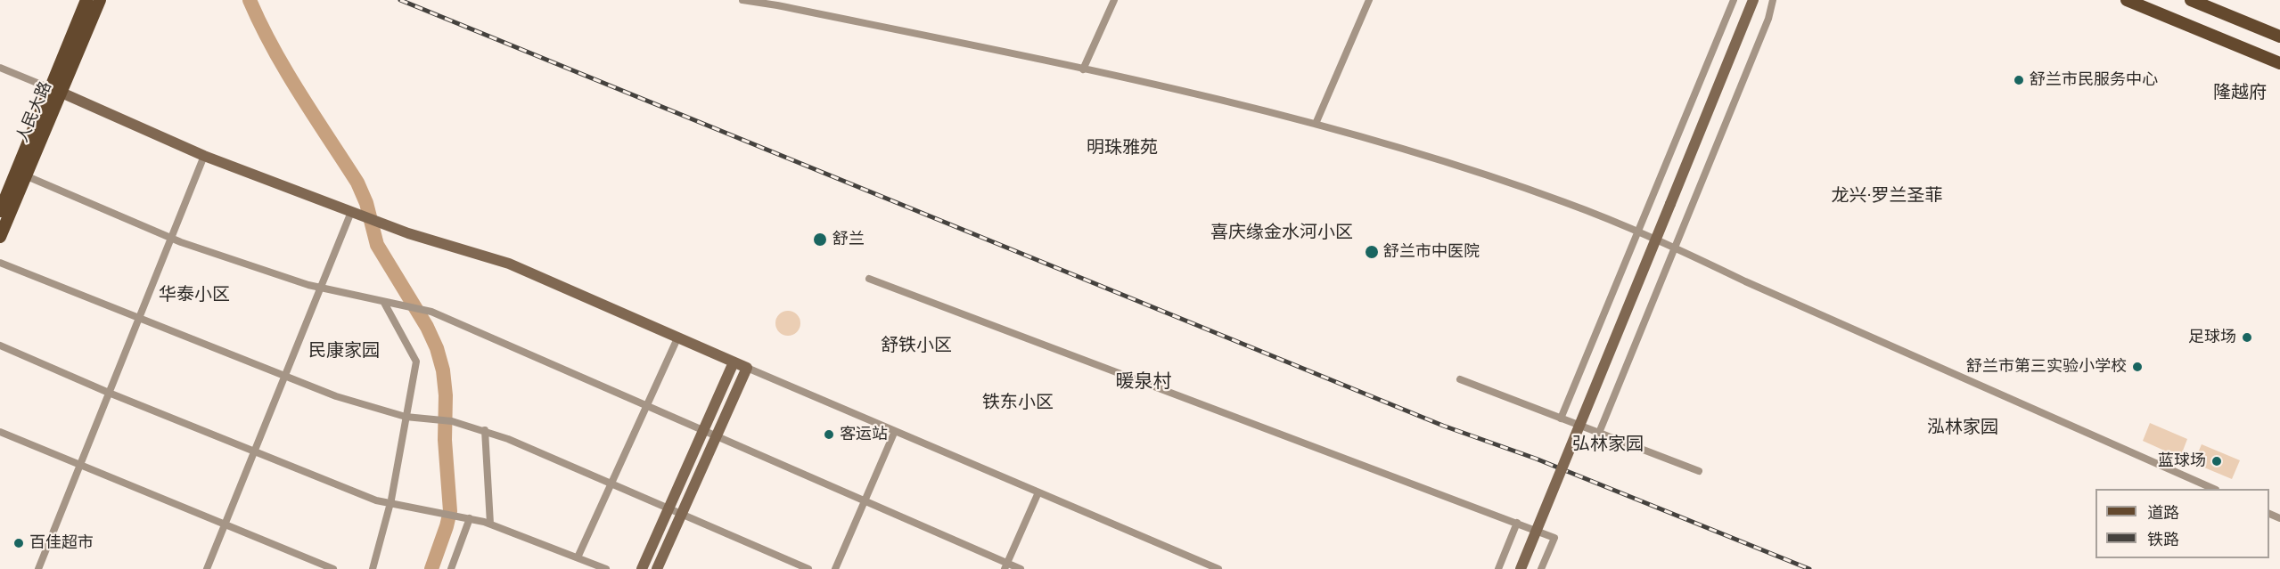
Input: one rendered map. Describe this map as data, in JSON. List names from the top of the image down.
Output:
{
  "streets": {
    "main road": ["人民大路"]
  },
  "districts": [
    "隆越府",
    "明珠雅苑",
    "龙兴·罗兰圣菲",
    "喜庆缘金水河小区",
    "华泰小区",
    "舒铁小区",
    "民康家园",
    "暖泉村",
    "铁东小区",
    "泓林家园",
    "弘林家园"
  ],
  "places": [
    "舒兰市民服务中心",
    "舒兰",
    "舒兰市中医院",
    "足球场",
    "舒兰市第三实验小学校",
    "客运站",
    "蓝球场",
    "百佳超市"
  ],
  "legend": ["道路", "铁路"]
}
